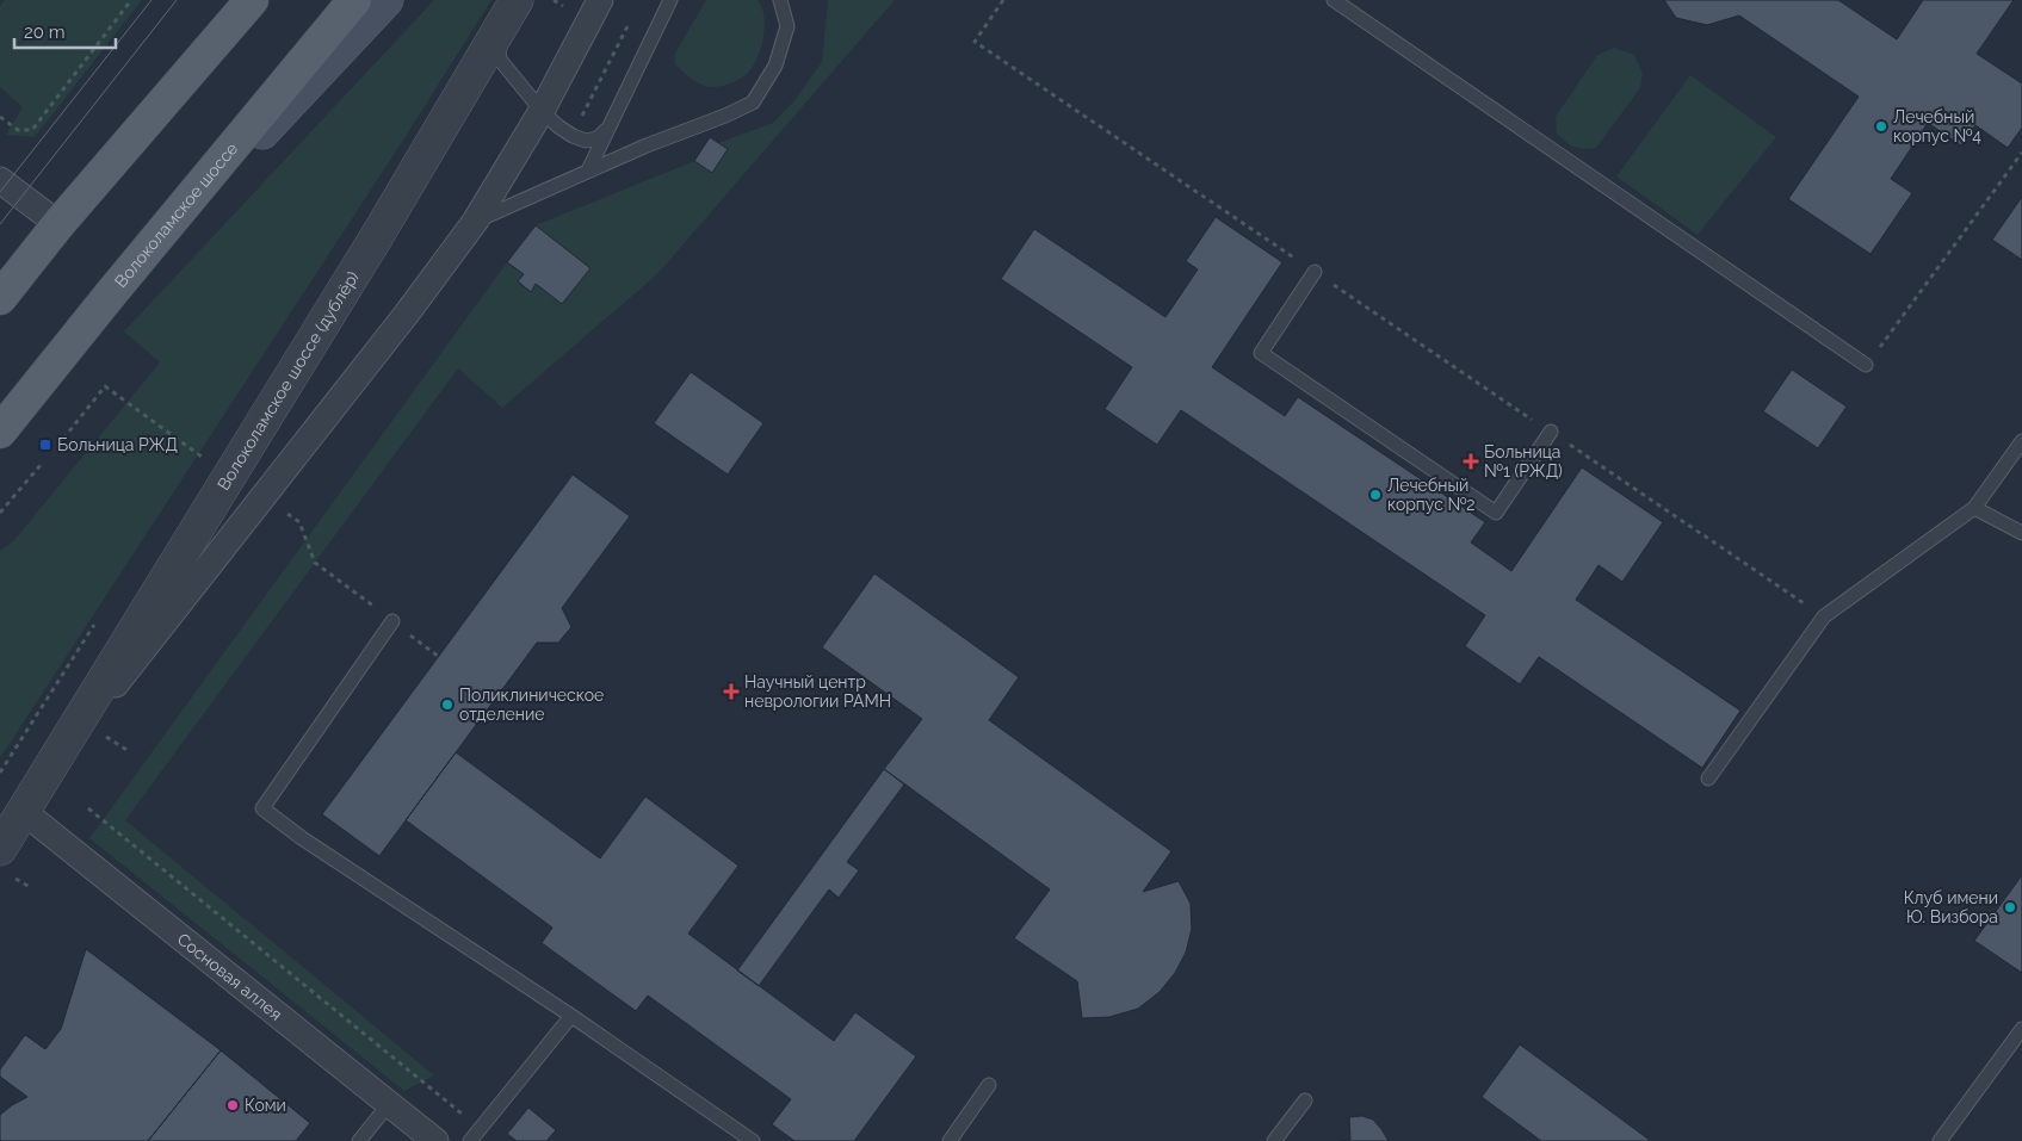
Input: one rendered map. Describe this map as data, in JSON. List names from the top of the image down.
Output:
{
  "streets": {
    "main road": ["Волоколамское шоссе"],
    "street": ["Волоколамское шоссе (дублёр)", "Сосновая аллея"]
  },
  "crossings": [
    ["Волоколамское шоссе (дублёр)", "Сосновая аллея"]
  ],
  "places": {
    "other": [
      "Лечебный корпус №4",
      "Лечебный корпус №2",
      "Поликлиническое отделение",
      "Клуб имени Ю. Визбора",
      "Коми"
    ],
    "transit": ["Больница РЖД"],
    "health": ["Больница №1 (РЖД)", "Научный центр неврологии РАМН"]
  },
  "scale_bar": "20 m"
}
